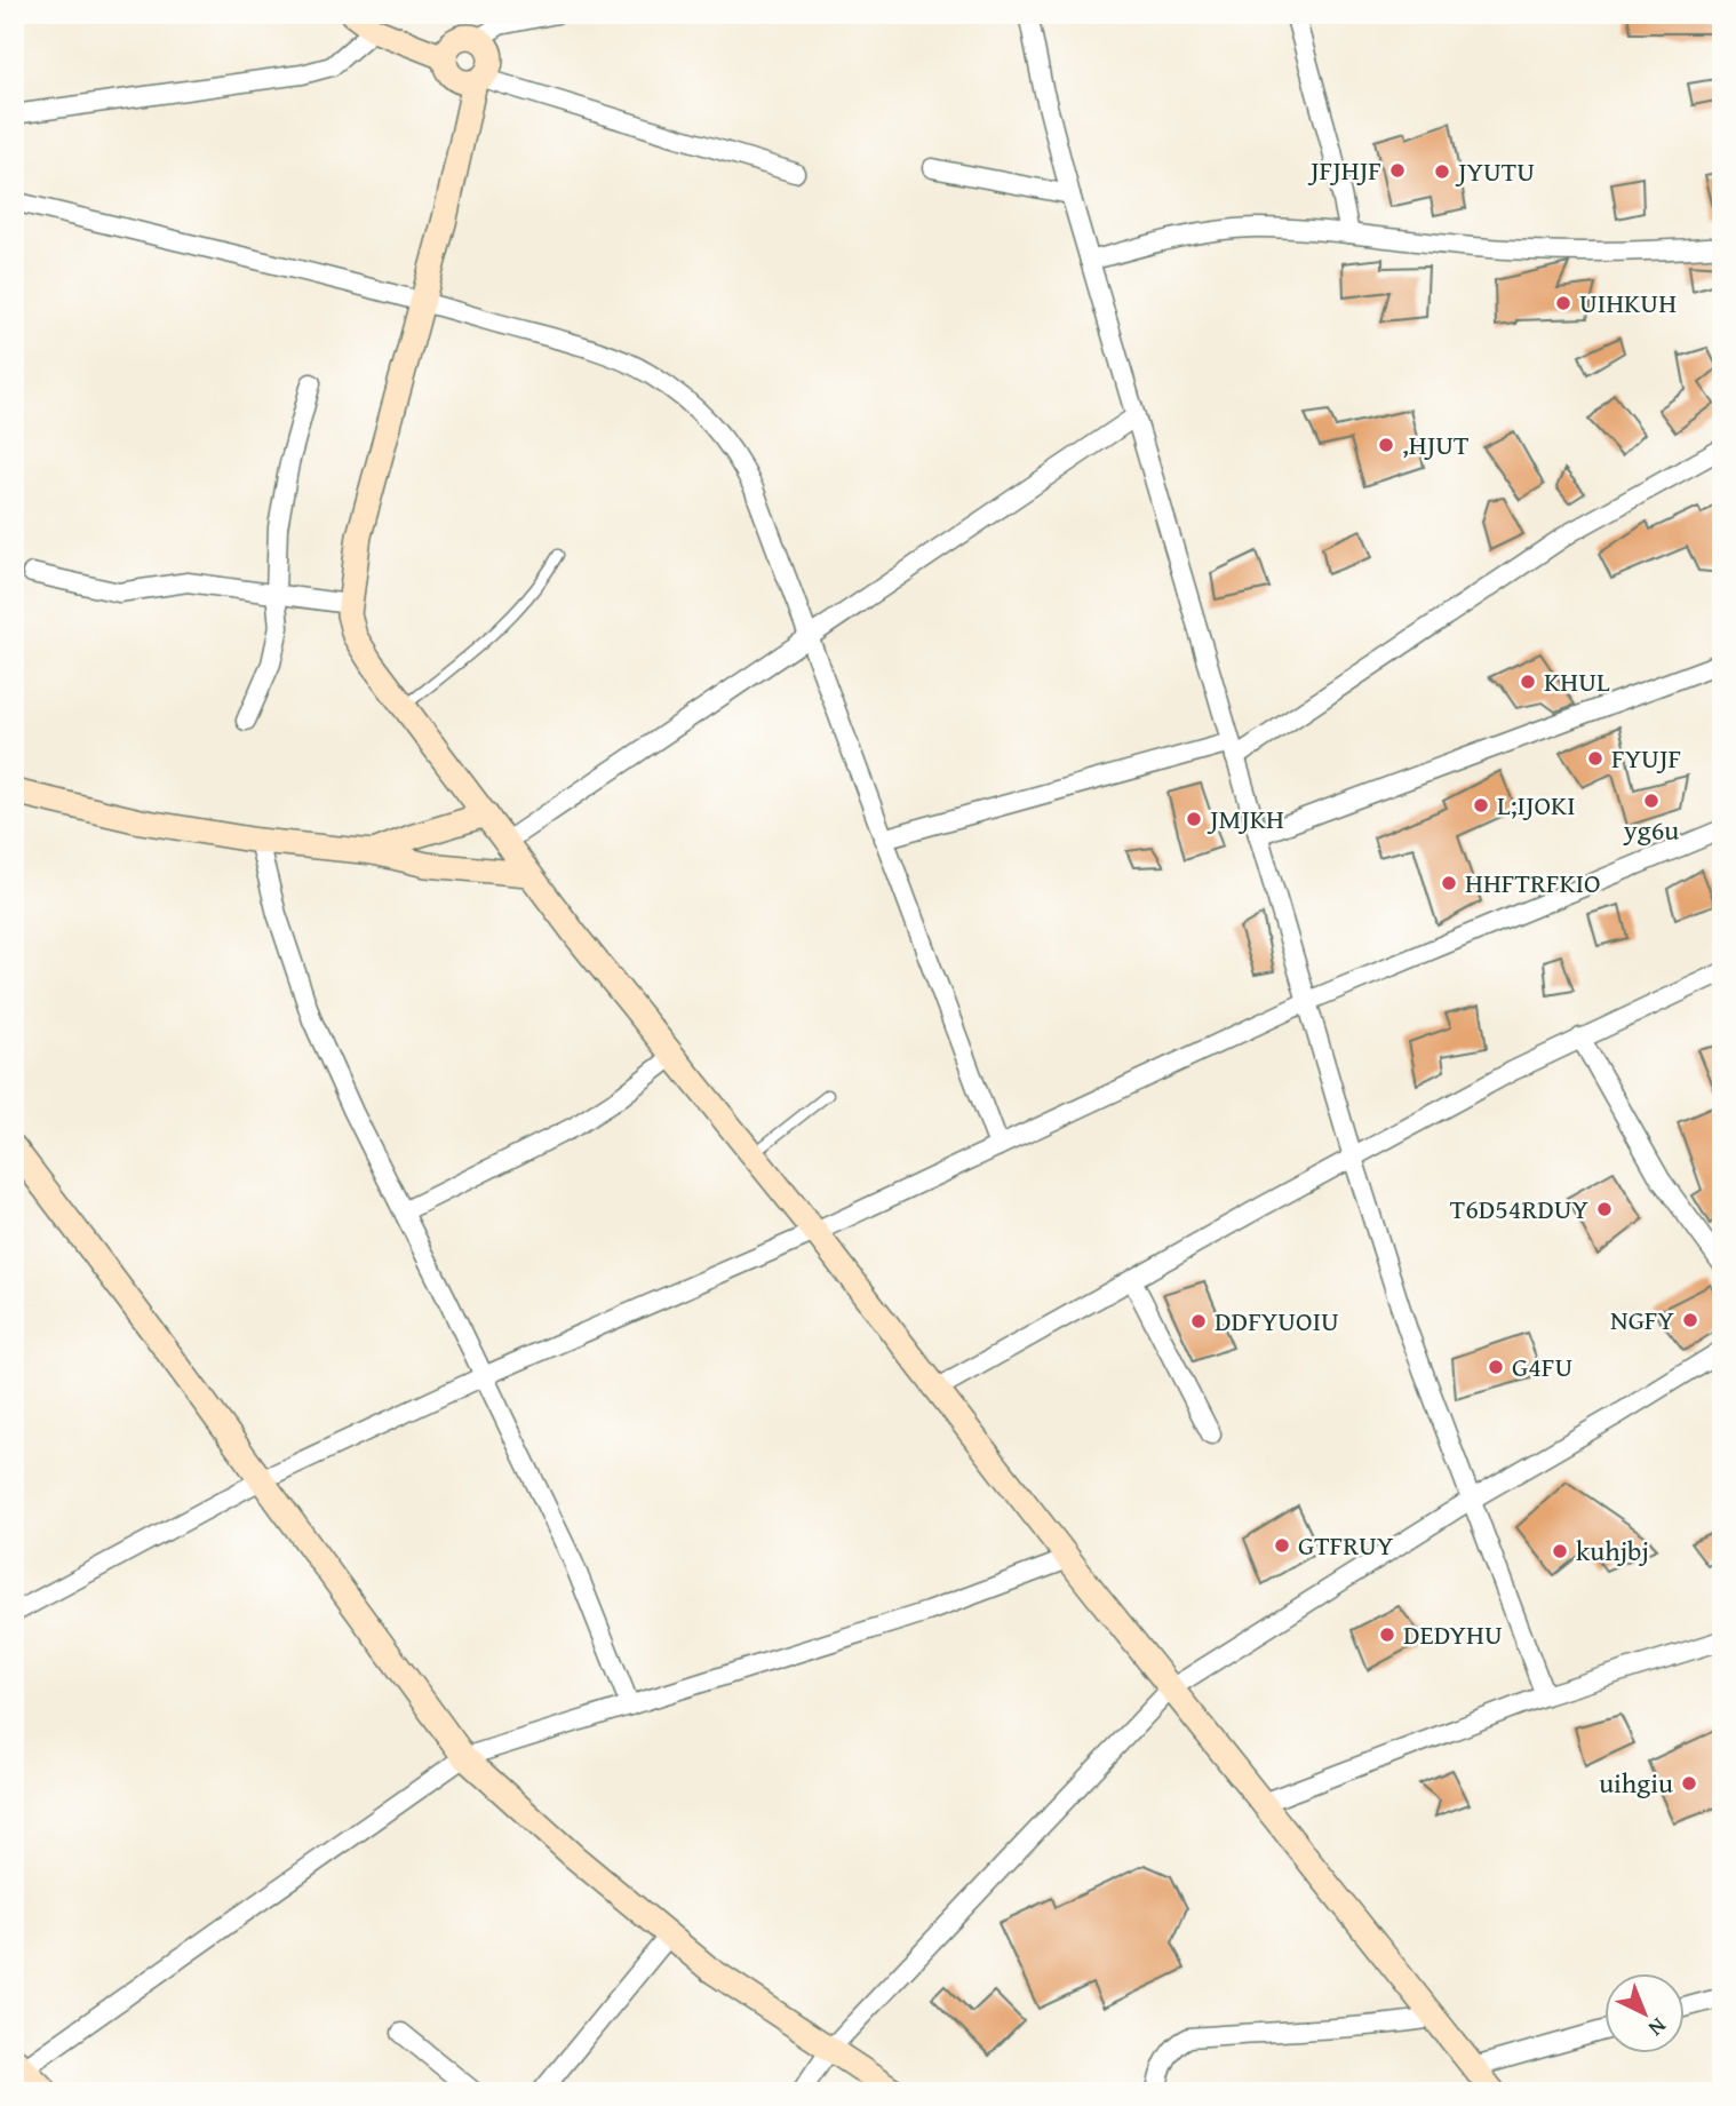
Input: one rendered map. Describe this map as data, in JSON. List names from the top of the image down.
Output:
{
  "places": [
    "JFJHJF",
    "JYUTU",
    "UIHKUH",
    ",HJUT",
    "KHUL",
    "FYUJF",
    "yg6u",
    "L;IJOKI",
    "JMJKH",
    "HHFTRFKIO",
    "T6D54RDUY",
    "NGFY",
    "DDFYUOIU",
    "G4FU",
    "GTFRUY",
    "kuhjbj",
    "DEDYHU",
    "uihgiu"
  ],
  "north": "bottom right"
}
